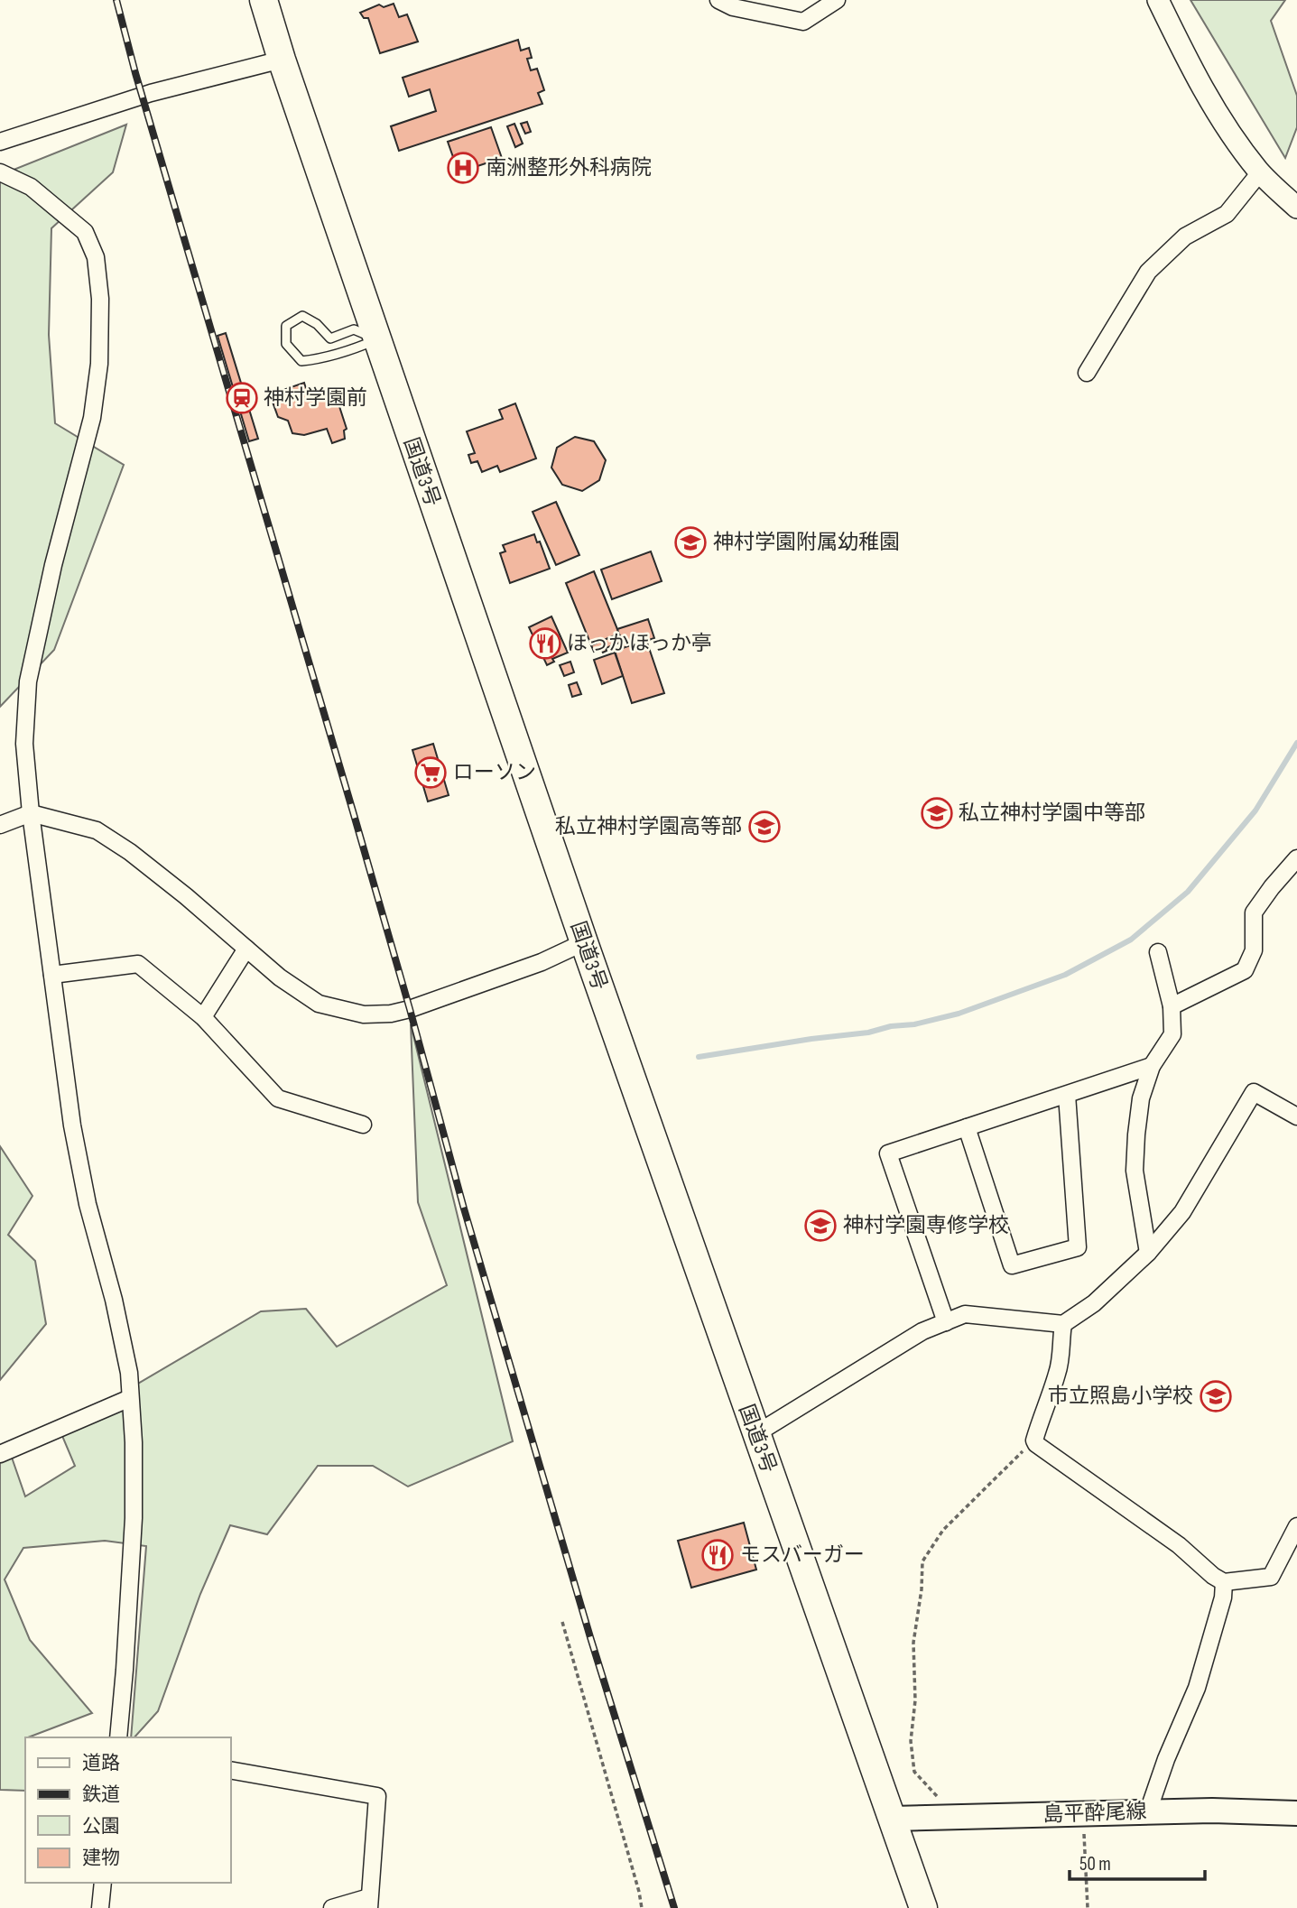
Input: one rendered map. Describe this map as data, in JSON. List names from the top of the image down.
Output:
{
  "streets": {
    "highway": ["国道3号"],
    "main road": ["島平酔尾線"]
  },
  "crossings": [
    ["国道3号", "島平酔尾線"]
  ],
  "places": {
    "hospital": ["南洲整形外科病院"],
    "station": ["神村学園前"],
    "school or university": [
      "神村学園附属幼稚園",
      "私立神村学園中等部",
      "私立神村学園高等部",
      "神村学園専修学校",
      "市立照島小学校"
    ],
    "restaurant": ["ほっかほっか亭", "モスバーガー"],
    "supermarket": ["ローソン"]
  },
  "legend": [
    "道路",
    "鉄道",
    "公園",
    "建物"
  ],
  "scale_bar": "50 m"
}
